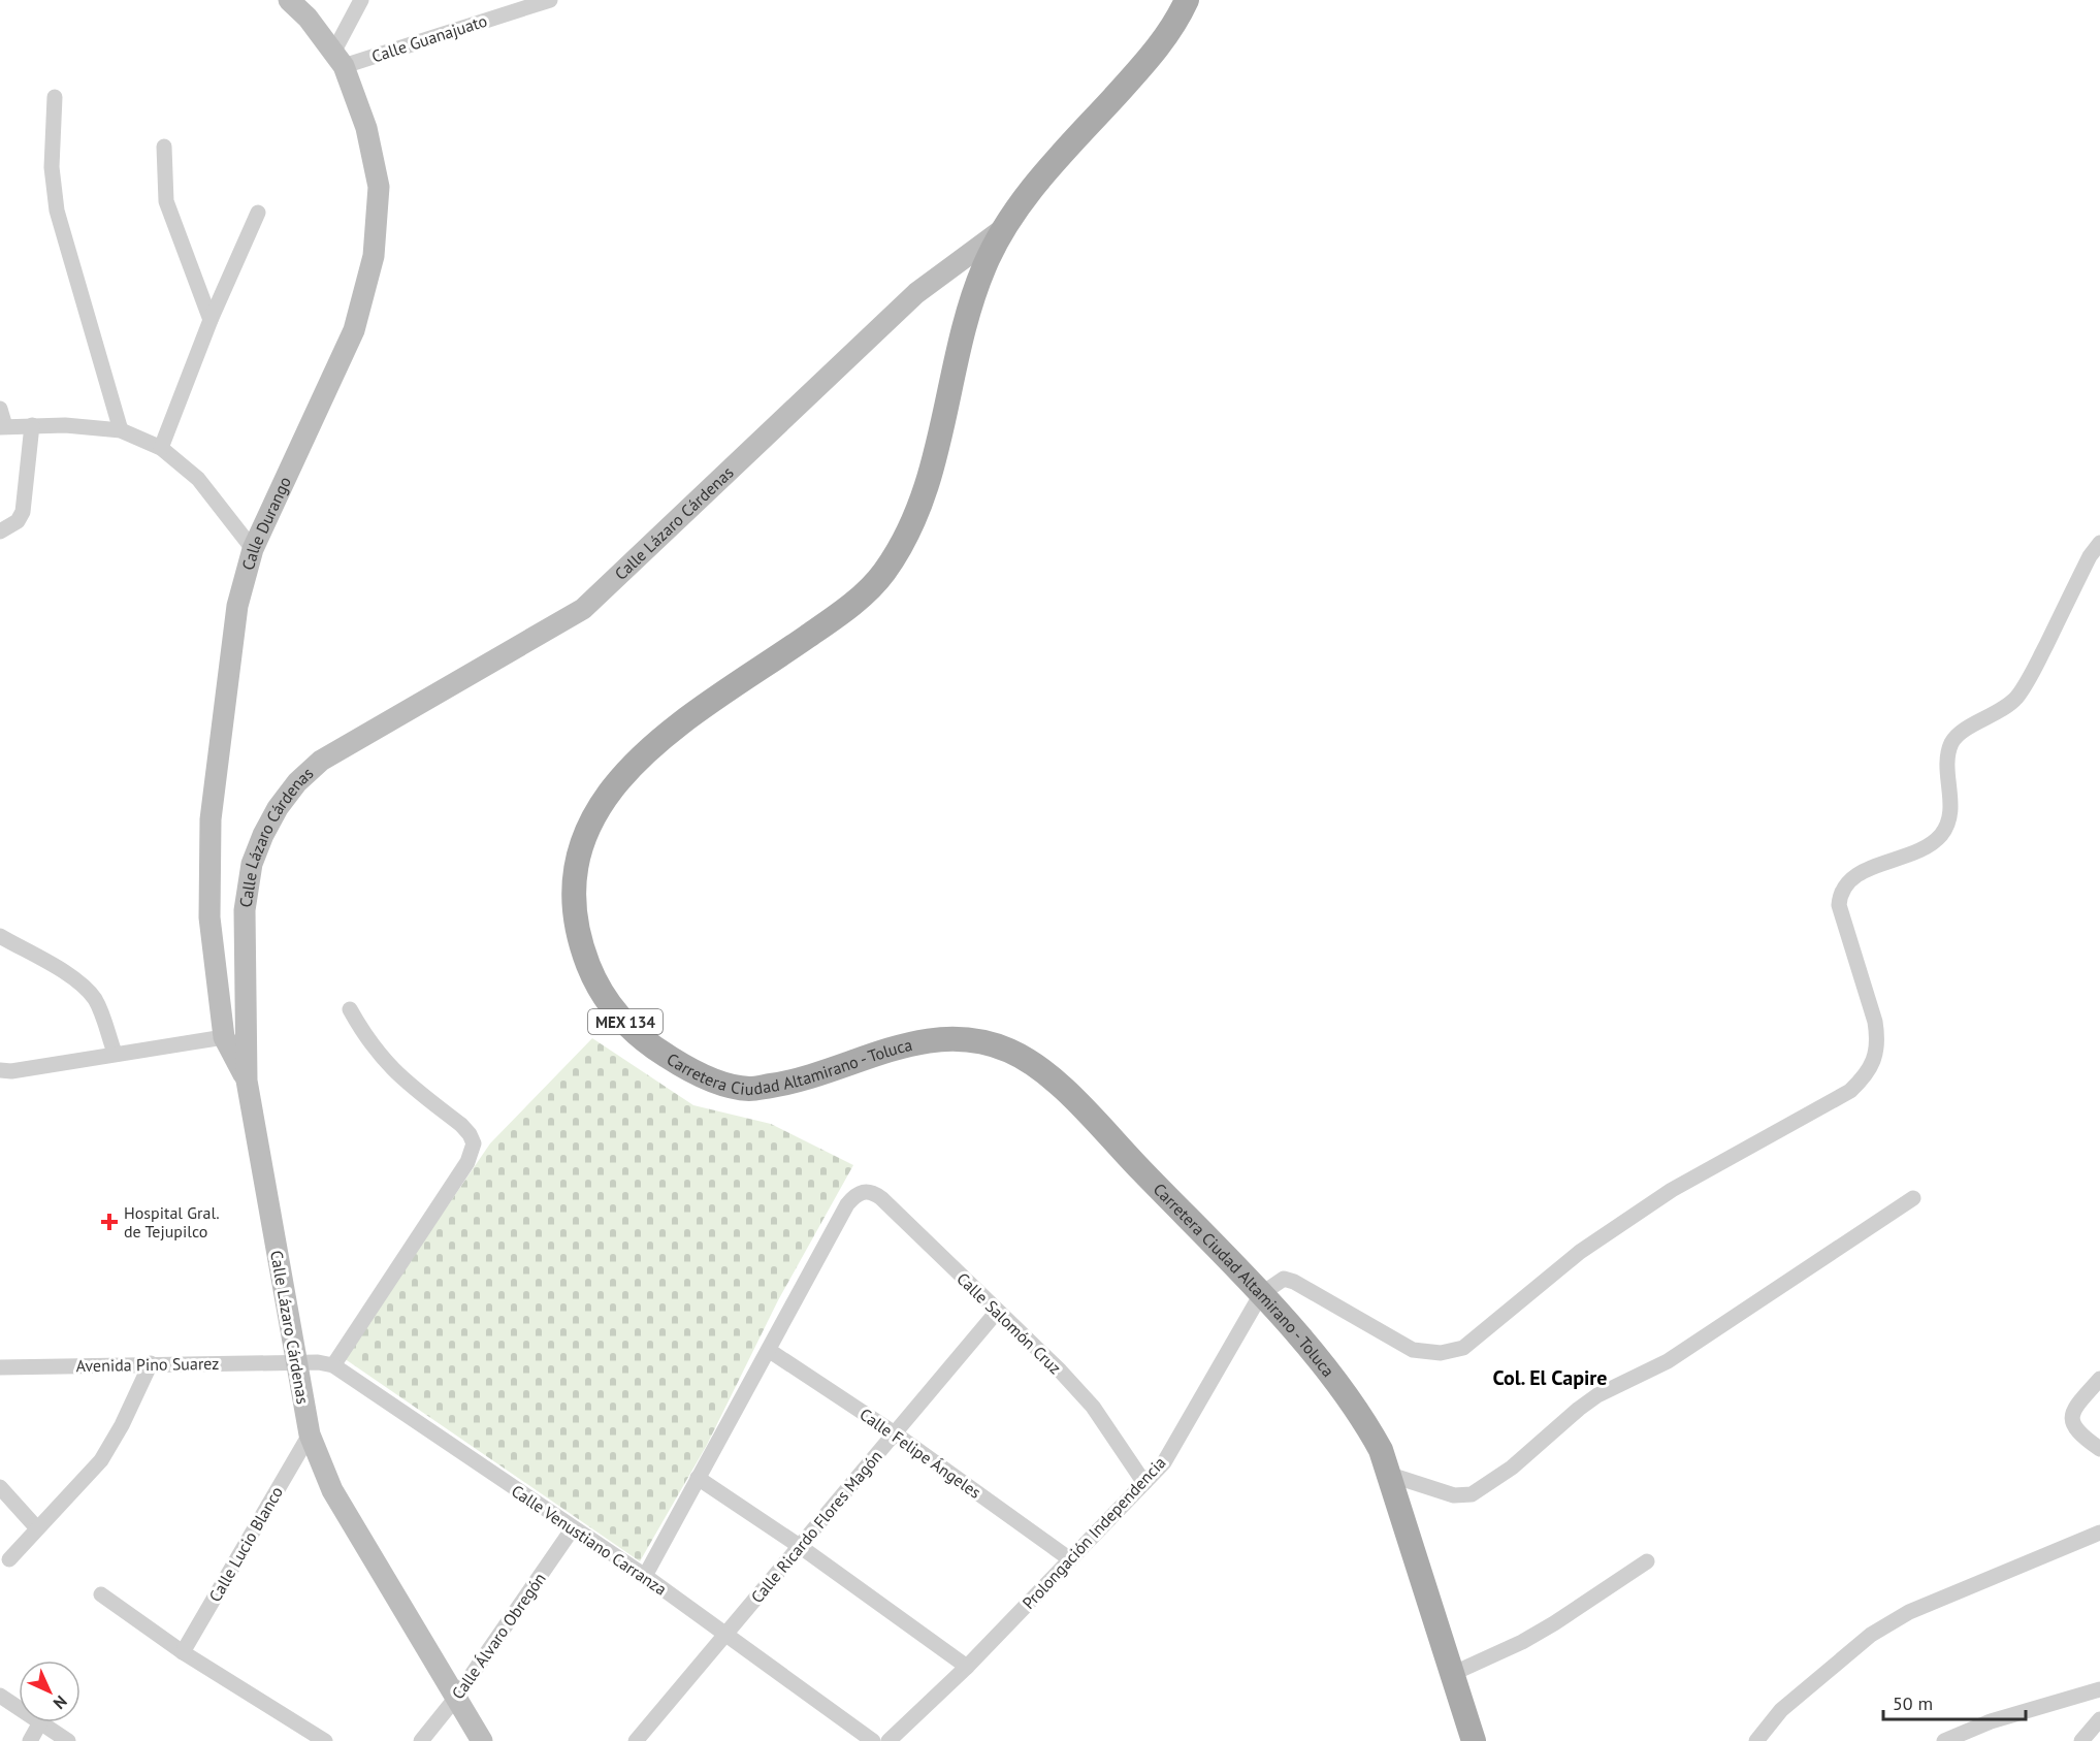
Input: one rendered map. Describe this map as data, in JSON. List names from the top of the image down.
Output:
{
  "streets": {
    "main road": ["MEX 134", "Carretera Ciudad Altamirano - Toluca"],
    "street": [
      "Calle Guanajuato",
      "Calle Lázaro Cárdenas",
      "Calle Durango",
      "Calle Salomón Cruz",
      "Avenida Pino Suarez",
      "Calle Felipe Ángeles",
      "Calle Ricardo Flores Magón",
      "Prolongación Independencia",
      "Calle Venustiano Carranza",
      "Calle Lucio Blanco",
      "Calle Álvaro Obregón"
    ]
  },
  "crossings": [
    ["Calle Guanajuato", "Calle Durango"],
    ["Calle Lázaro Cárdenas", "Calle Durango"],
    ["Calle Lázaro Cárdenas", "Carretera Ciudad Altamirano - Toluca"],
    ["Calle Lázaro Cárdenas", "Avenida Pino Suarez"],
    ["Calle Lázaro Cárdenas", "Calle Venustiano Carranza"],
    ["Calle Lázaro Cárdenas", "Calle Lucio Blanco"],
    ["Calle Lázaro Cárdenas", "Calle Álvaro Obregón"],
    ["Carretera Ciudad Altamirano - Toluca", "Prolongación Independencia"],
    ["Calle Salomón Cruz", "Calle Felipe Ángeles"],
    ["Calle Salomón Cruz", "Calle Ricardo Flores Magón"],
    ["Calle Salomón Cruz", "Prolongación Independencia"],
    ["Avenida Pino Suarez", "Calle Venustiano Carranza"],
    ["Calle Felipe Ángeles", "Calle Ricardo Flores Magón"],
    ["Calle Felipe Ángeles", "Prolongación Independencia"],
    ["Calle Ricardo Flores Magón", "Calle Venustiano Carranza"],
    ["Calle Venustiano Carranza", "Calle Álvaro Obregón"]
  ],
  "districts": ["Col. El Capire"],
  "places": {
    "health": ["Hospital Gral. de Tejupilco"]
  },
  "scale_bar": "50 m",
  "north": "bottom right"
}
